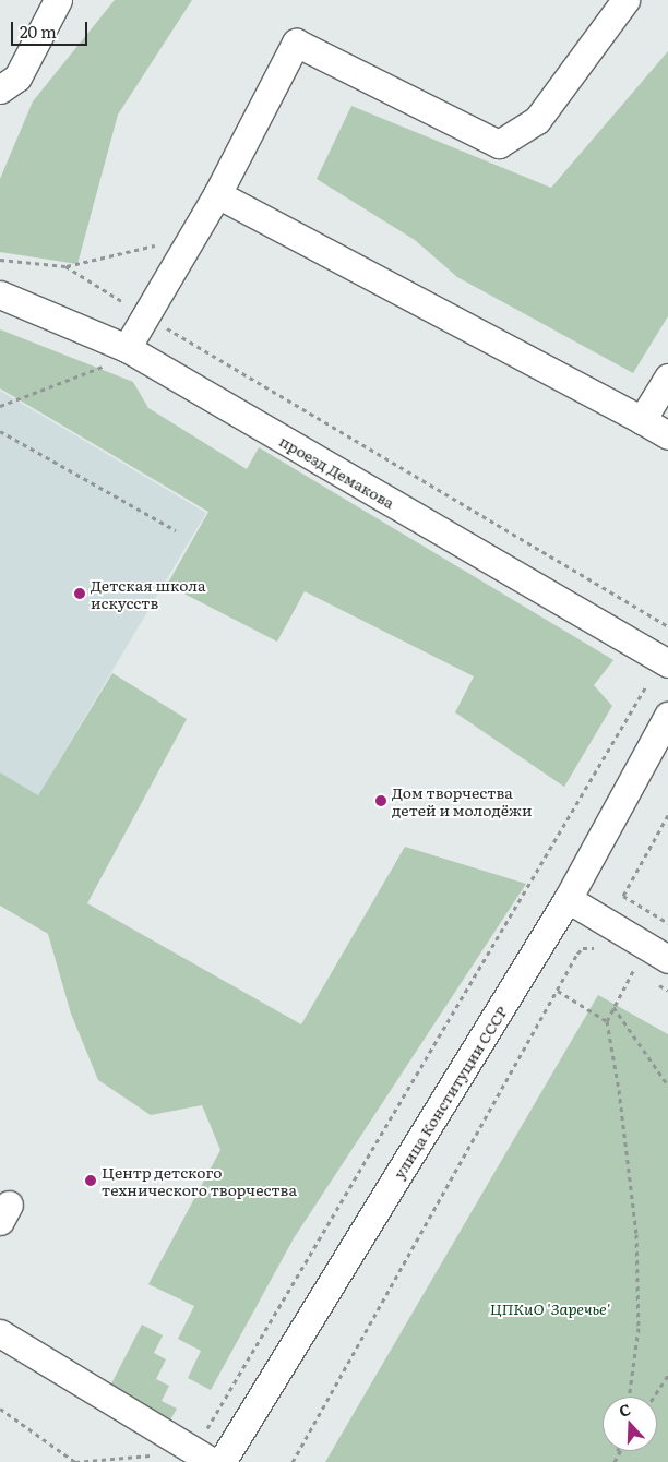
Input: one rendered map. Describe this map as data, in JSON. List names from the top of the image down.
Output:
{
  "streets": {
    "street": ["проезд Демакова", "улица Конституции СССР"]
  },
  "parks": ["ЦПКиО 'Заречье'"],
  "places": ["Детская школа искусств", "Дом творчества детей и молодёжи", "Центр детского технического творчества"],
  "scale_bar": "20 m",
  "north": "top"
}
